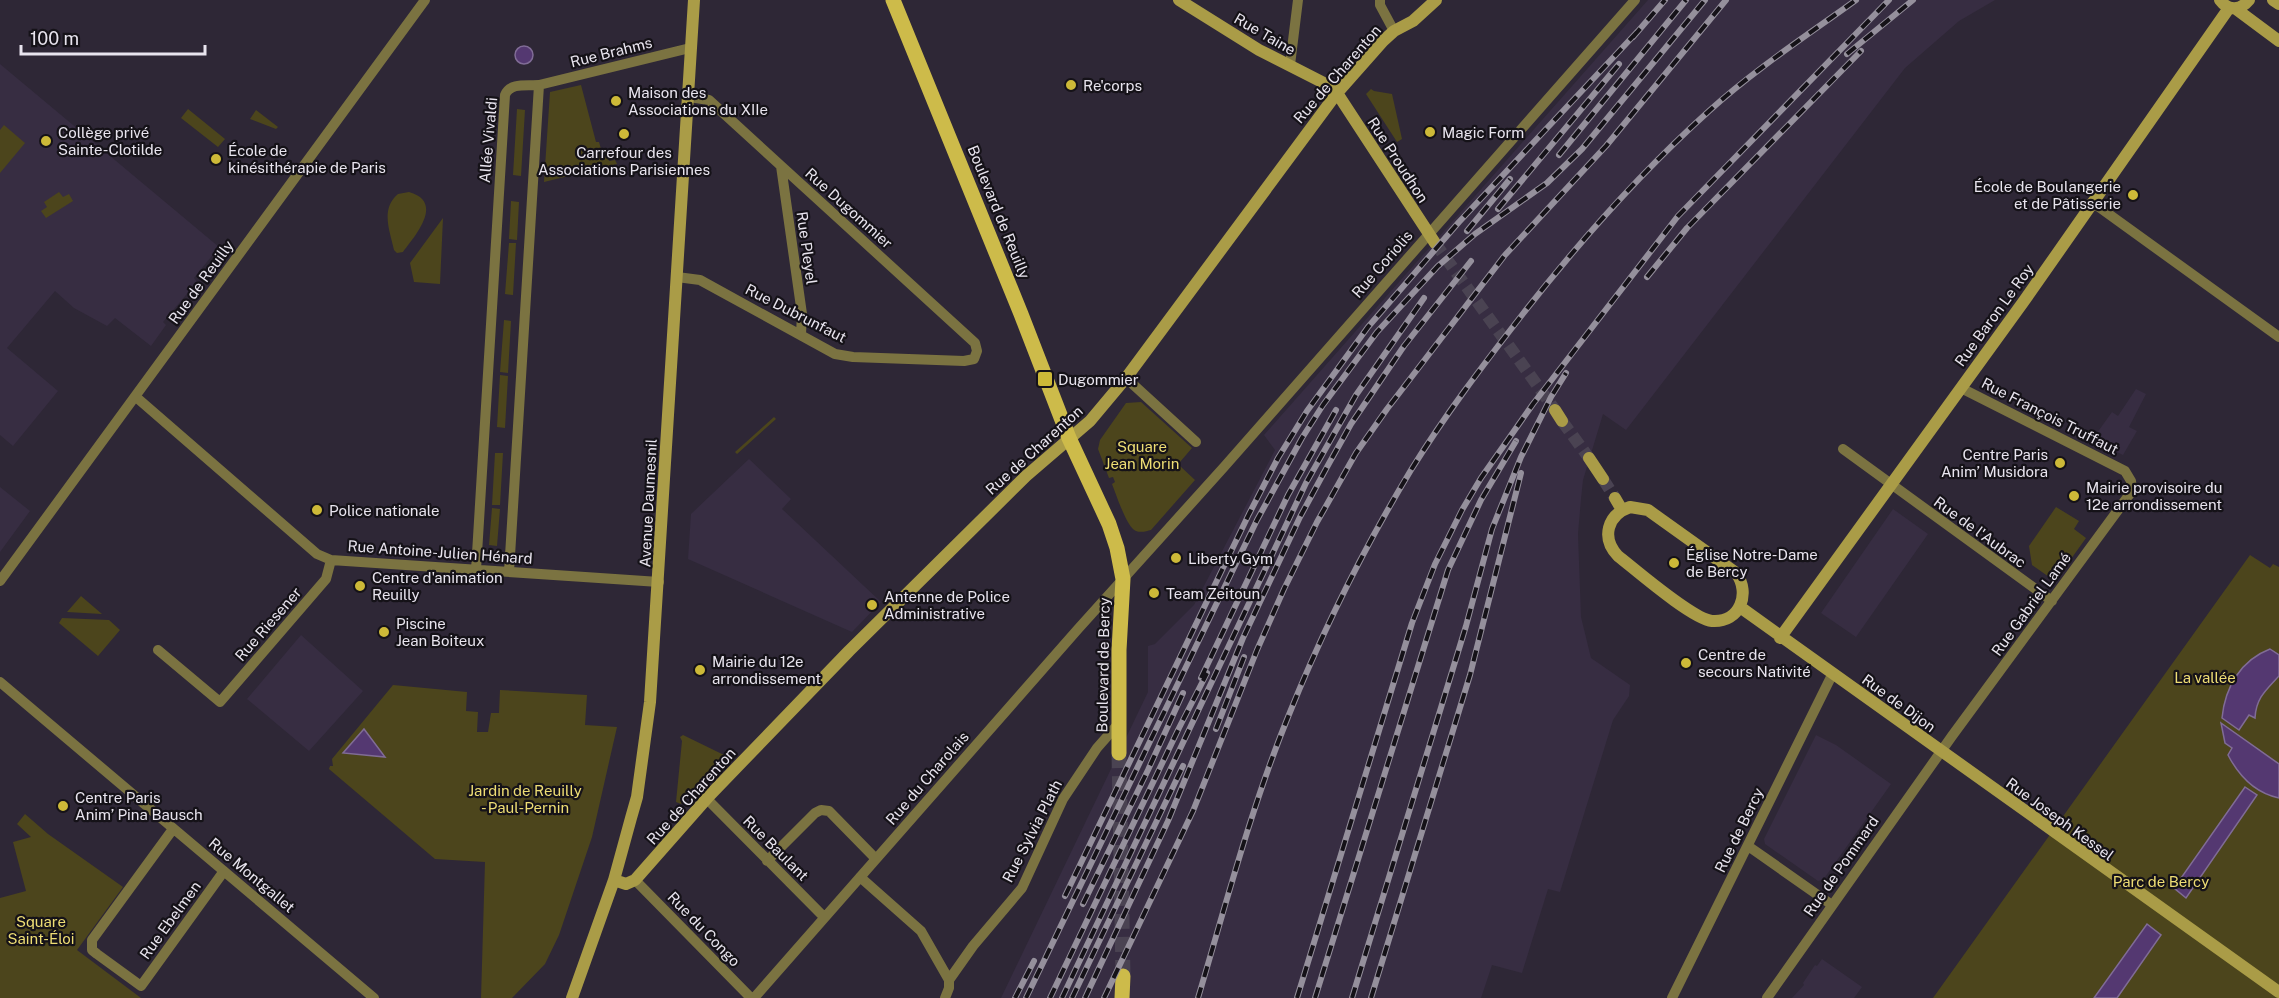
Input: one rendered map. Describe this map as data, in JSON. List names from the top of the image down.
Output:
{
  "streets": {
    "main road": [
      "Rue Taine",
      "Rue de Charenton",
      "Rue Proudhon",
      "Boulevard de Reuilly",
      "Rue Baron Le Roy",
      "Avenue Daumesnil",
      "Boulevard de Bercy",
      "Rue de Dijon",
      "Rue Joseph Kessel"
    ],
    "street": [
      "Rue Brahms",
      "Allée Vivaldi",
      "Rue Dugommier",
      "Rue Pleyel",
      "Rue Coriolis",
      "Rue de Reuilly",
      "Rue Dubrunfaut",
      "Rue François Truffaut",
      "Rue de l'Aubrac",
      "Rue Antoine-Julien Hénard",
      "Rue Gabriel Lamé",
      "Rue Riesener",
      "Rue du Charolais",
      "Rue de Bercy",
      "Rue Sylvia Plath",
      "Rue Baulant",
      "Rue de Pommard",
      "Rue Montgallet",
      "Rue Ebelmen",
      "Rue du Congo"
    ]
  },
  "crossings": [
    ["Rue Taine", "Rue de Charenton"],
    ["Rue Taine", "Rue Proudhon"],
    ["Rue Brahms", "Allée Vivaldi"],
    ["Rue Brahms", "Avenue Daumesnil"],
    ["Rue de Charenton", "Rue Proudhon"],
    ["Rue de Charenton", "Boulevard de Reuilly"],
    ["Rue de Charenton", "Boulevard de Bercy"],
    ["Rue de Charenton", "Rue Baulant"],
    ["Rue de Charenton", "Rue du Congo"],
    ["Allée Vivaldi", "Rue Antoine-Julien Hénard"],
    ["Rue Proudhon", "Rue Coriolis"],
    ["Rue Dugommier", "Rue Pleyel"],
    ["Rue Dugommier", "Rue Dubrunfaut"],
    ["Rue Dugommier", "Avenue Daumesnil"],
    ["Boulevard de Reuilly", "Boulevard de Bercy"],
    ["Rue Pleyel", "Rue Dubrunfaut"],
    ["Rue Coriolis", "Boulevard de Bercy"],
    ["Rue de Reuilly", "Rue Antoine-Julien Hénard"],
    ["Rue Dubrunfaut", "Avenue Daumesnil"],
    ["Rue Baron Le Roy", "Rue François Truffaut"],
    ["Rue Baron Le Roy", "Rue de l'Aubrac"],
    ["Rue Baron Le Roy", "Rue de Dijon"],
    ["Rue François Truffaut", "Rue Gabriel Lamé"],
    ["Avenue Daumesnil", "Rue Antoine-Julien Hénard"],
    ["Rue de l'Aubrac", "Rue Gabriel Lamé"],
    ["Rue Antoine-Julien Hénard", "Rue Riesener"],
    ["Rue Gabriel Lamé", "Rue de Dijon"],
    ["Rue Gabriel Lamé", "Rue Joseph Kessel"],
    ["Rue Gabriel Lamé", "Rue de Pommard"],
    ["Boulevard de Bercy", "Rue du Charolais"],
    ["Boulevard de Bercy", "Rue Sylvia Plath"],
    ["Rue de Dijon", "Rue Joseph Kessel"],
    ["Rue de Dijon", "Rue de Bercy"],
    ["Rue de Dijon", "Rue de Pommard"],
    ["Rue du Charolais", "Rue Baulant"],
    ["Rue du Charolais", "Rue du Congo"],
    ["Rue Joseph Kessel", "Rue de Pommard"],
    ["Rue Montgallet", "Rue Ebelmen"]
  ],
  "parks": [
    "Square Jean Morin",
    "La vallée",
    "Jardin de Reuilly - Paul-Pernin",
    "Parc de Bercy",
    "Square Saint-Éloi"
  ],
  "places": {
    "other": [
      "Re'corps",
      "Maison des Associations du XIIe",
      "Magic Form",
      "Carrefour des Associations Parisiennes",
      "Collège privé Sainte-Clotilde",
      "École de kinésithérapie de Paris",
      "École de Boulangerie et de Pâtisserie",
      "Centre Paris Anim’ Musidora",
      "Mairie provisoire du 12e arrondissement",
      "Police nationale",
      "Liberty Gym",
      "Église Notre-Dame de Bercy",
      "Centre d'animation Reuilly",
      "Team Zeitoun",
      "Antenne de Police Administrative",
      "Piscine Jean Boiteux",
      "Centre de secours Nativité",
      "Mairie du 12e arrondissement",
      "Centre Paris Anim’ Pina Bausch"
    ],
    "transit": ["Dugommier"]
  },
  "scale_bar": "100 m"
}
